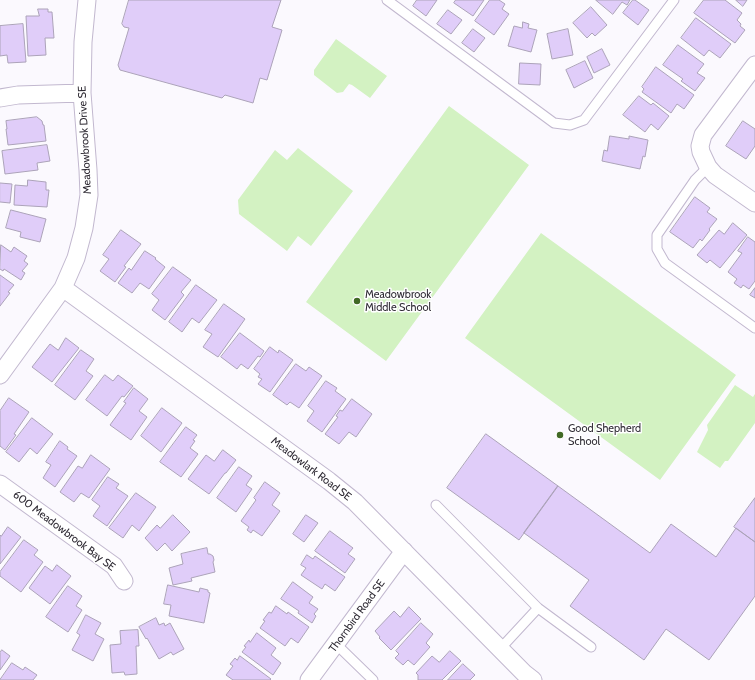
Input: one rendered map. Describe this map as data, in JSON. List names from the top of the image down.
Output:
{
  "streets": {
    "street": [
      "Meadowbrook Drive SE",
      "Meadowlark Road SE",
      "600 Meadowbrook Bay SE",
      "Thornbird Road SE"
    ]
  },
  "crossings": [
    ["Meadowbrook Drive SE", "Meadowlark Road SE"],
    ["Meadowlark Road SE", "Thornbird Road SE"]
  ],
  "places": ["Meadowbrook Middle School", "Good Shepherd School"]
}
